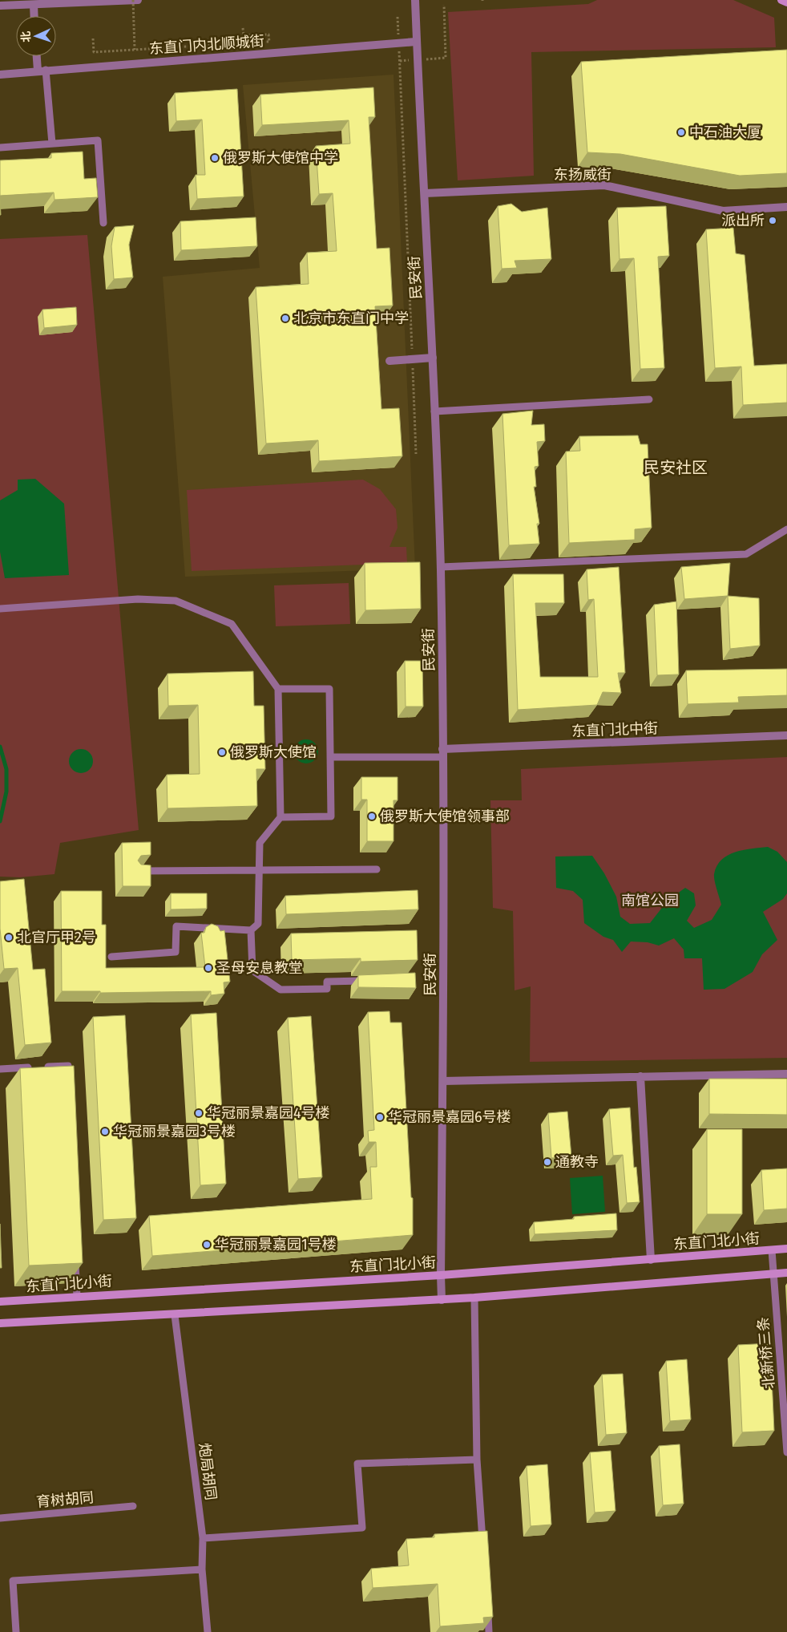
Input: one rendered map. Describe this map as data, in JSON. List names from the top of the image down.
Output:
{
  "streets": {
    "main road": ["东直门北小街"],
    "street": [
      "东直门内北顺城街",
      "东扬威街",
      "民安街",
      "东直门北中街"
    ],
    "lane": ["北新桥三条", "炮局胡同", "育树胡同"]
  },
  "crossings": [
    ["东直门内北顺城街", "民安街"],
    ["东扬威街", "民安街"],
    ["民安街", "东直门北中街"],
    ["民安街", "东直门北小街"],
    ["东直门北小街", "北新桥三条"]
  ],
  "districts": ["民安社区"],
  "parks": ["南馆公园"],
  "places": [
    "中石油大厦",
    "俄罗斯大使馆中学",
    "派出所",
    "北京市东直门中学",
    "俄罗斯大使馆",
    "俄罗斯大使馆领事部",
    "北官厅甲2号",
    "圣母安息教堂",
    "华冠丽景嘉园4号楼",
    "华冠丽景嘉园6号楼",
    "华冠丽景嘉园3号楼",
    "通教寺",
    "华冠丽景嘉园1号楼"
  ],
  "north": "left"
}
